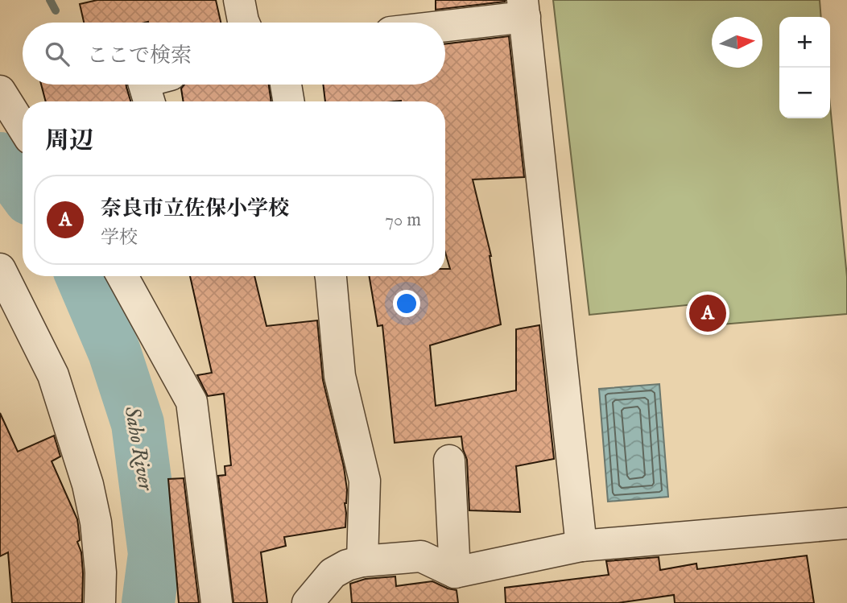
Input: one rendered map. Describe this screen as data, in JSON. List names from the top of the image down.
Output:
{
  "water": ["Saho River"],
  "north": "right",
  "page": {
    "map_buttons": ["+", "−"],
    "search": "ここで検索",
    "heading": "周辺",
    "list": [
      {
        "mark": "A",
        "name": "奈良市立佐保小学校",
        "note": "学校",
        "value": "70 m"
      }
    ],
    "pins": "A"
  }
}
